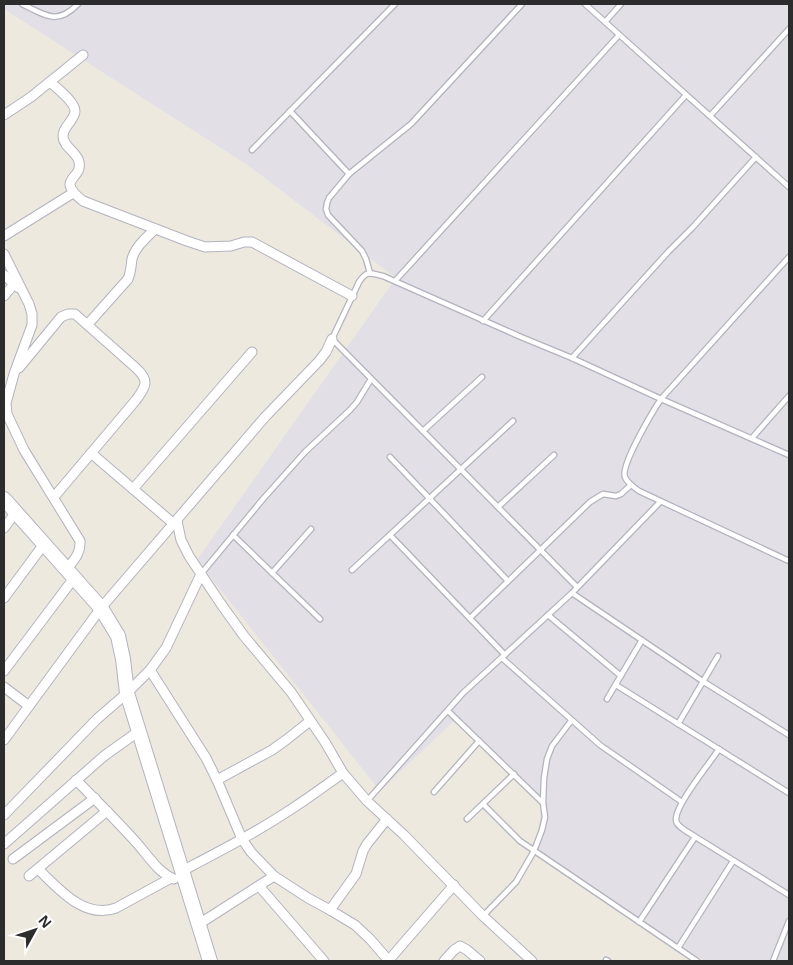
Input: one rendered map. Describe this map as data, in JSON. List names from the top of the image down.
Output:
{
  "north": "top right"
}
